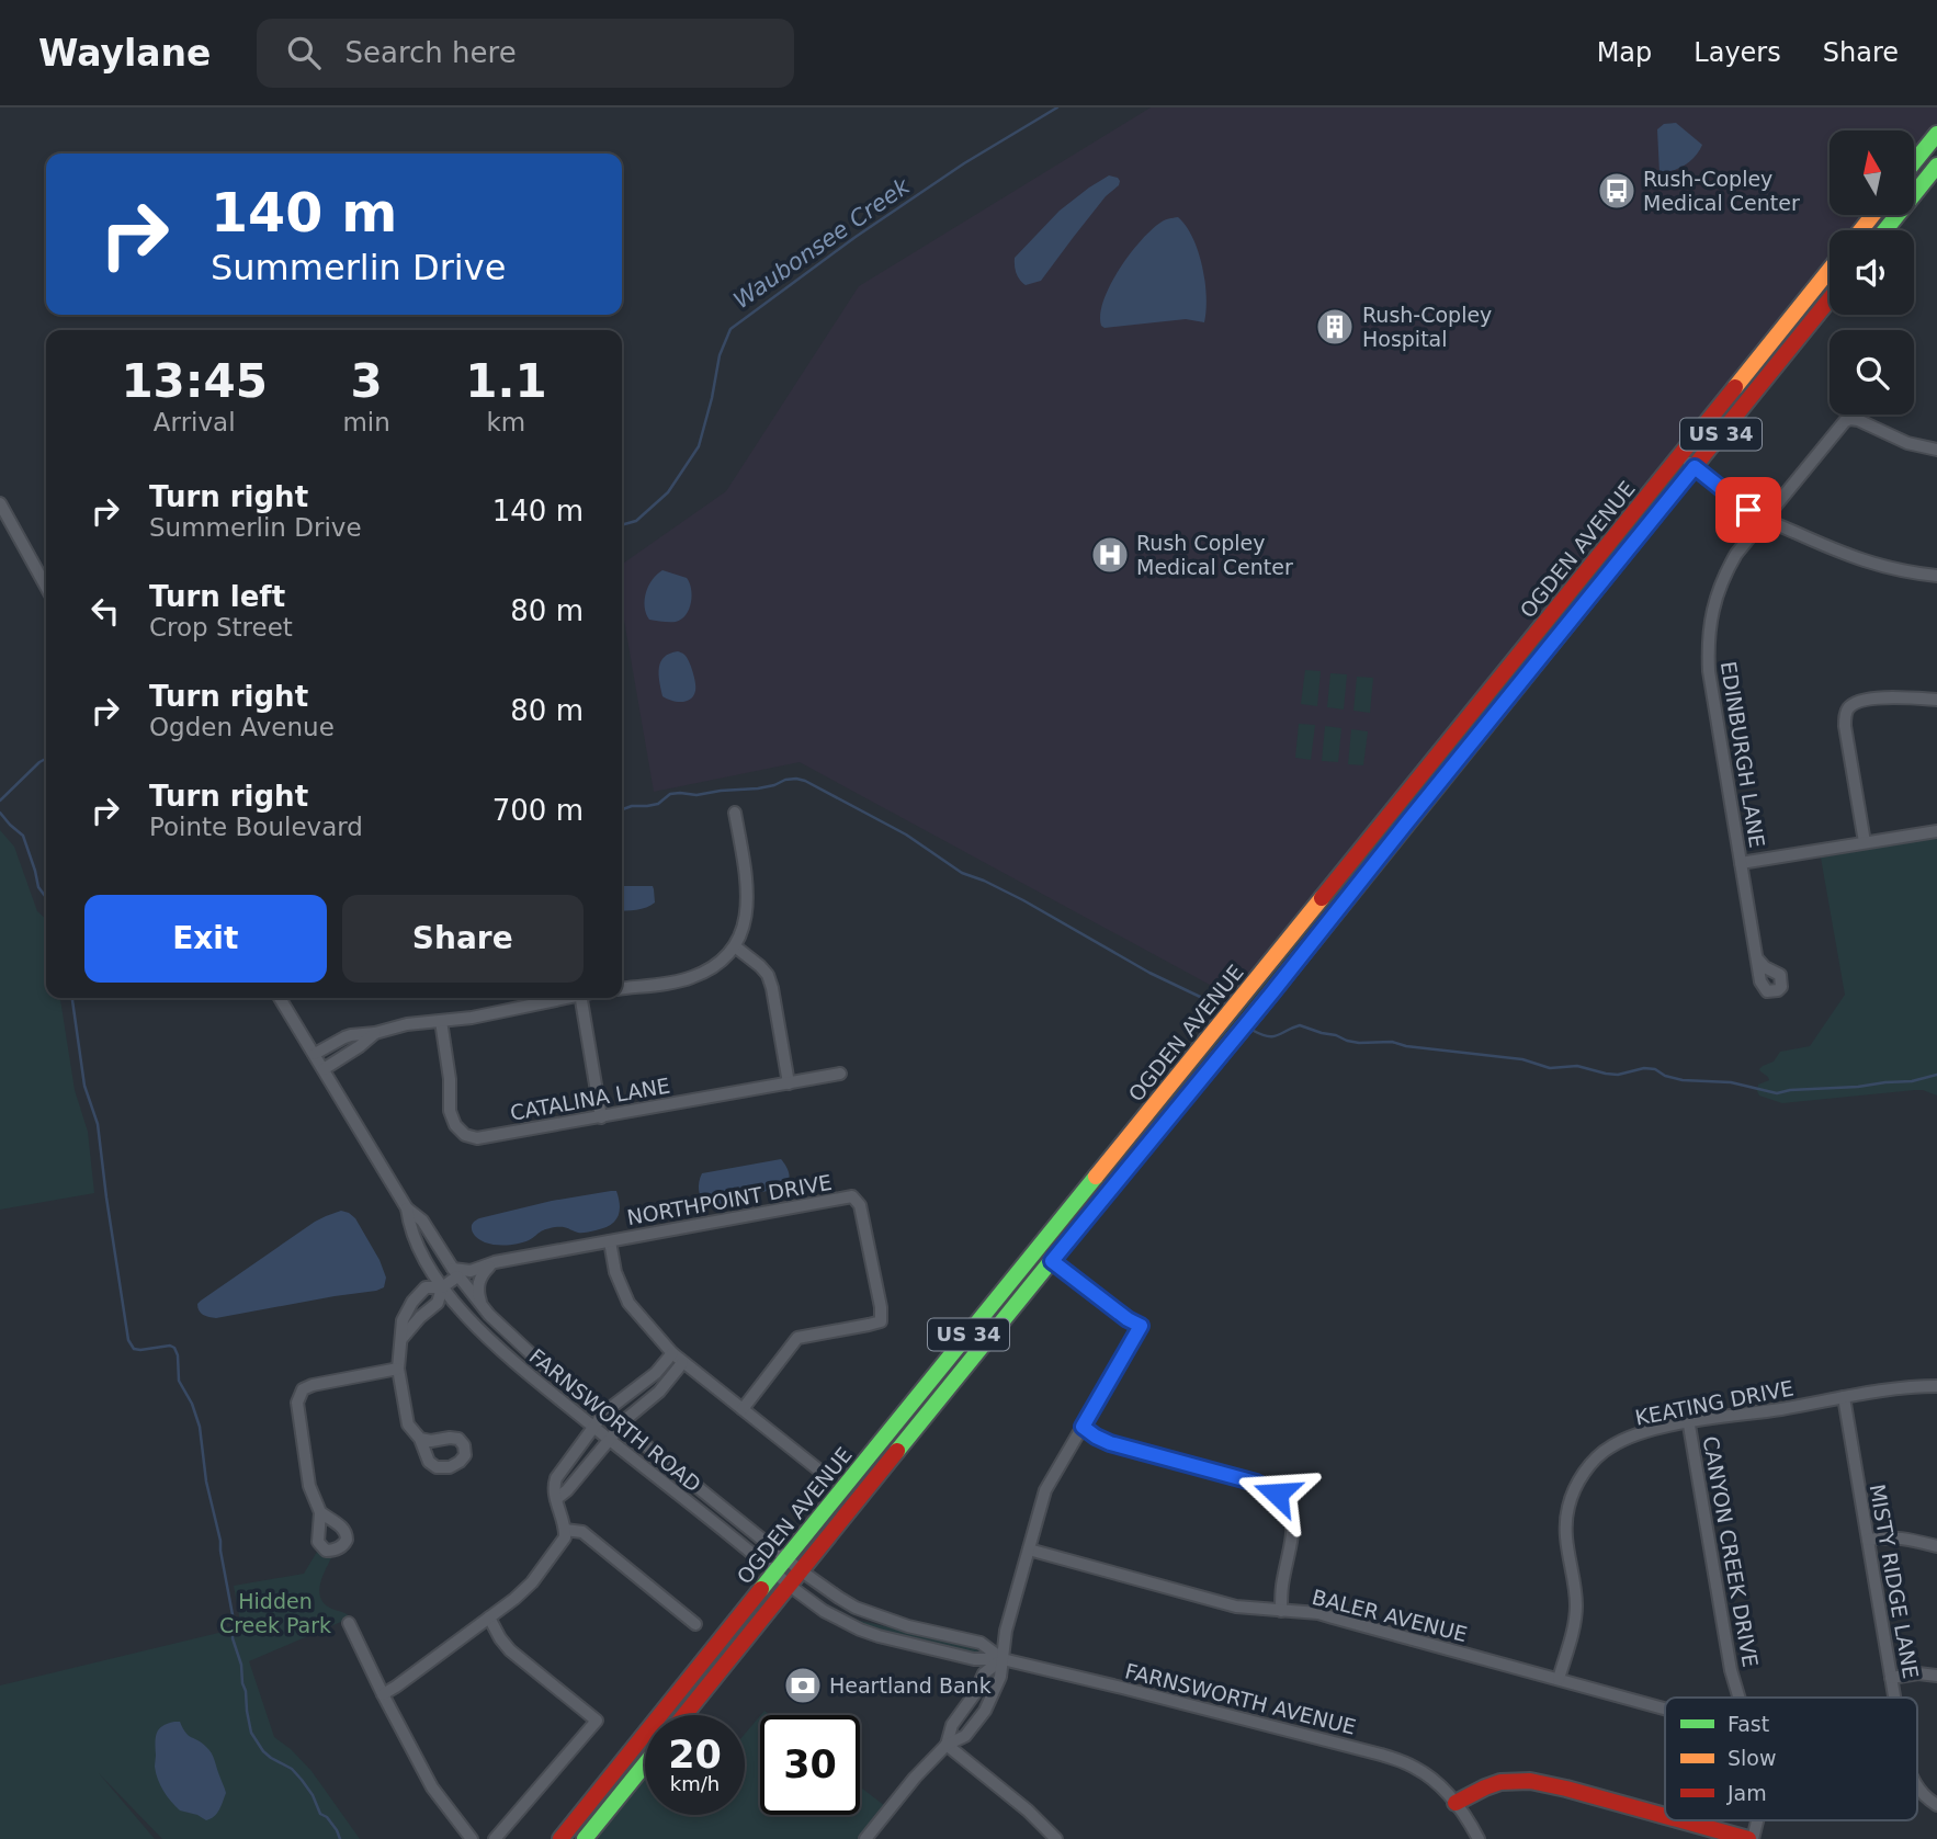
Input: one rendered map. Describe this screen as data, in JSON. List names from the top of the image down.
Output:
{
  "streets": {
    "main road": ["US 34", "OGDEN AVENUE"],
    "street": [
      "EDINBURGH LANE",
      "CATALINA LANE",
      "NORTHPOINT DRIVE",
      "KEATING DRIVE",
      "FARNSWORTH ROAD",
      "CANYON CREEK DRIVE",
      "MISTY RIDGE LANE",
      "BALER AVENUE",
      "FARNSWORTH AVENUE"
    ]
  },
  "crossings": [
    ["OGDEN AVENUE", "FARNSWORTH ROAD"],
    ["OGDEN AVENUE", "FARNSWORTH AVENUE"],
    ["NORTHPOINT DRIVE", "FARNSWORTH ROAD"],
    ["KEATING DRIVE", "CANYON CREEK DRIVE"],
    ["KEATING DRIVE", "MISTY RIDGE LANE"],
    ["KEATING DRIVE", "BALER AVENUE"],
    ["FARNSWORTH ROAD", "FARNSWORTH AVENUE"]
  ],
  "water": ["Waubonsee Creek"],
  "parks": ["Hidden Creek Park"],
  "places": {
    "bus stop": ["Rush-Copley Medical Center"],
    "building": ["Rush-Copley Hospital"],
    "hospital": ["Rush Copley Medical Center"],
    "bank": ["Heartland Bank"]
  },
  "legend": ["Fast", "Slow", "Jam"],
  "north": "top",
  "page": {
    "header": "Waylane",
    "search": "Search here",
    "nav": ["Map", "Layers", "Share"],
    "turn": ["140 m", "Summerlin Drive"],
    "eta": [
      "13:45",
      "Arrival",
      "3",
      "min",
      "1.1",
      "km"
    ],
    "list": [
      {
        "name": "Turn right",
        "note": "Summerlin Drive",
        "value": "140 m"
      },
      {
        "name": "Turn left",
        "note": "Crop Street",
        "value": "80 m"
      },
      {
        "name": "Turn right",
        "note": "Ogden Avenue",
        "value": "80 m"
      },
      {
        "name": "Turn right",
        "note": "Pointe Boulevard",
        "value": "700 m"
      }
    ],
    "buttons": ["Exit", "Share"],
    "speed": "20 km/h",
    "limit": "30"
  }
}
